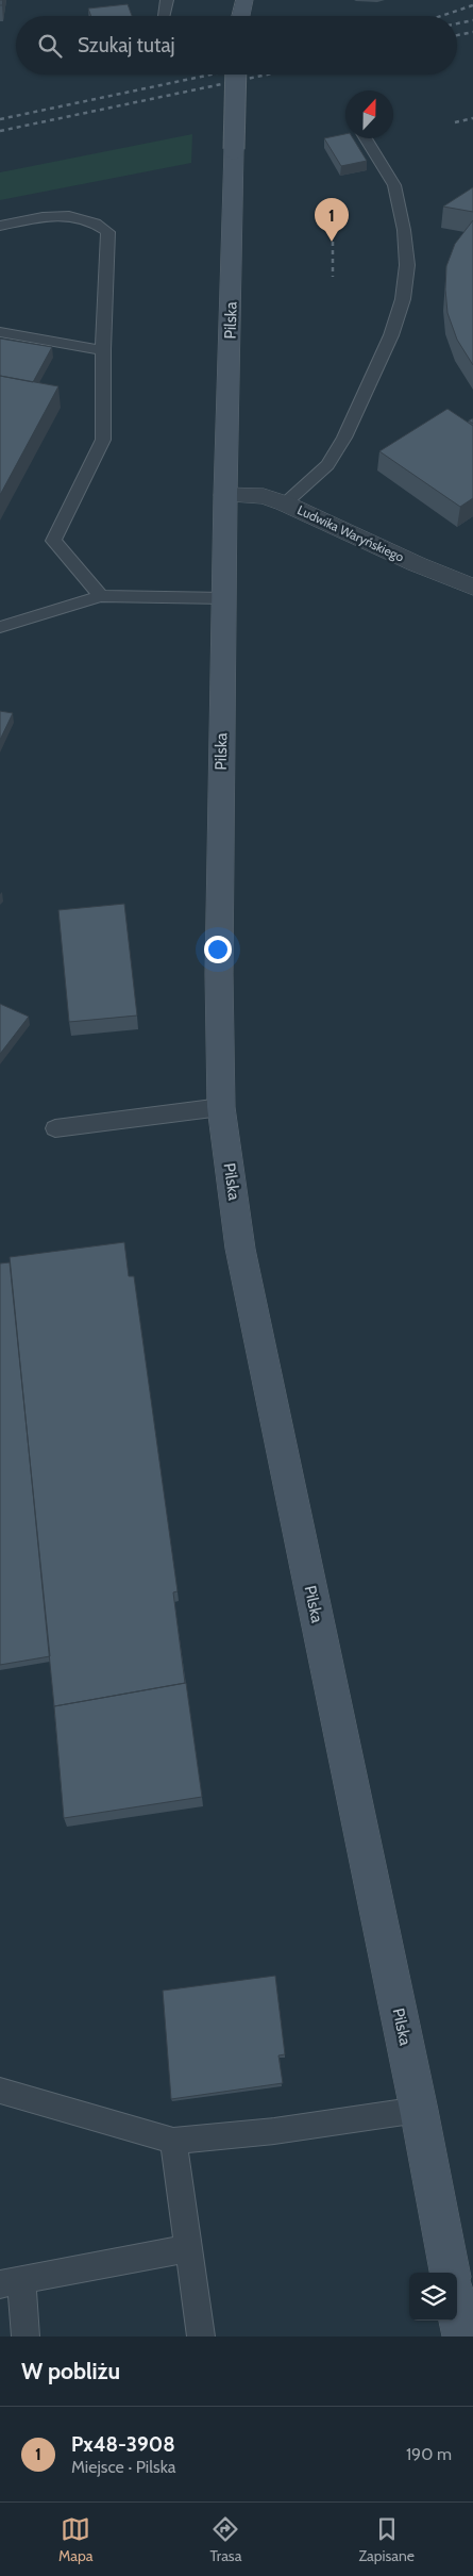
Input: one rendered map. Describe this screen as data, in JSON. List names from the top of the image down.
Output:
{
  "streets": {
    "street": ["Pilska", "Ludwika Waryńskiego"]
  },
  "crossings": [
    ["Pilska", "Ludwika Waryńskiego"]
  ],
  "north": "top",
  "page": {
    "search": "Szukaj tutaj",
    "pins": "1",
    "heading": "W pobliżu",
    "list": [
      {
        "mark": "1",
        "name": "Px48-3908",
        "note": "Miejsce · Pilska",
        "value": "190 m"
      }
    ],
    "nav": ["Mapa", "Trasa", "Zapisane"]
  }
}
